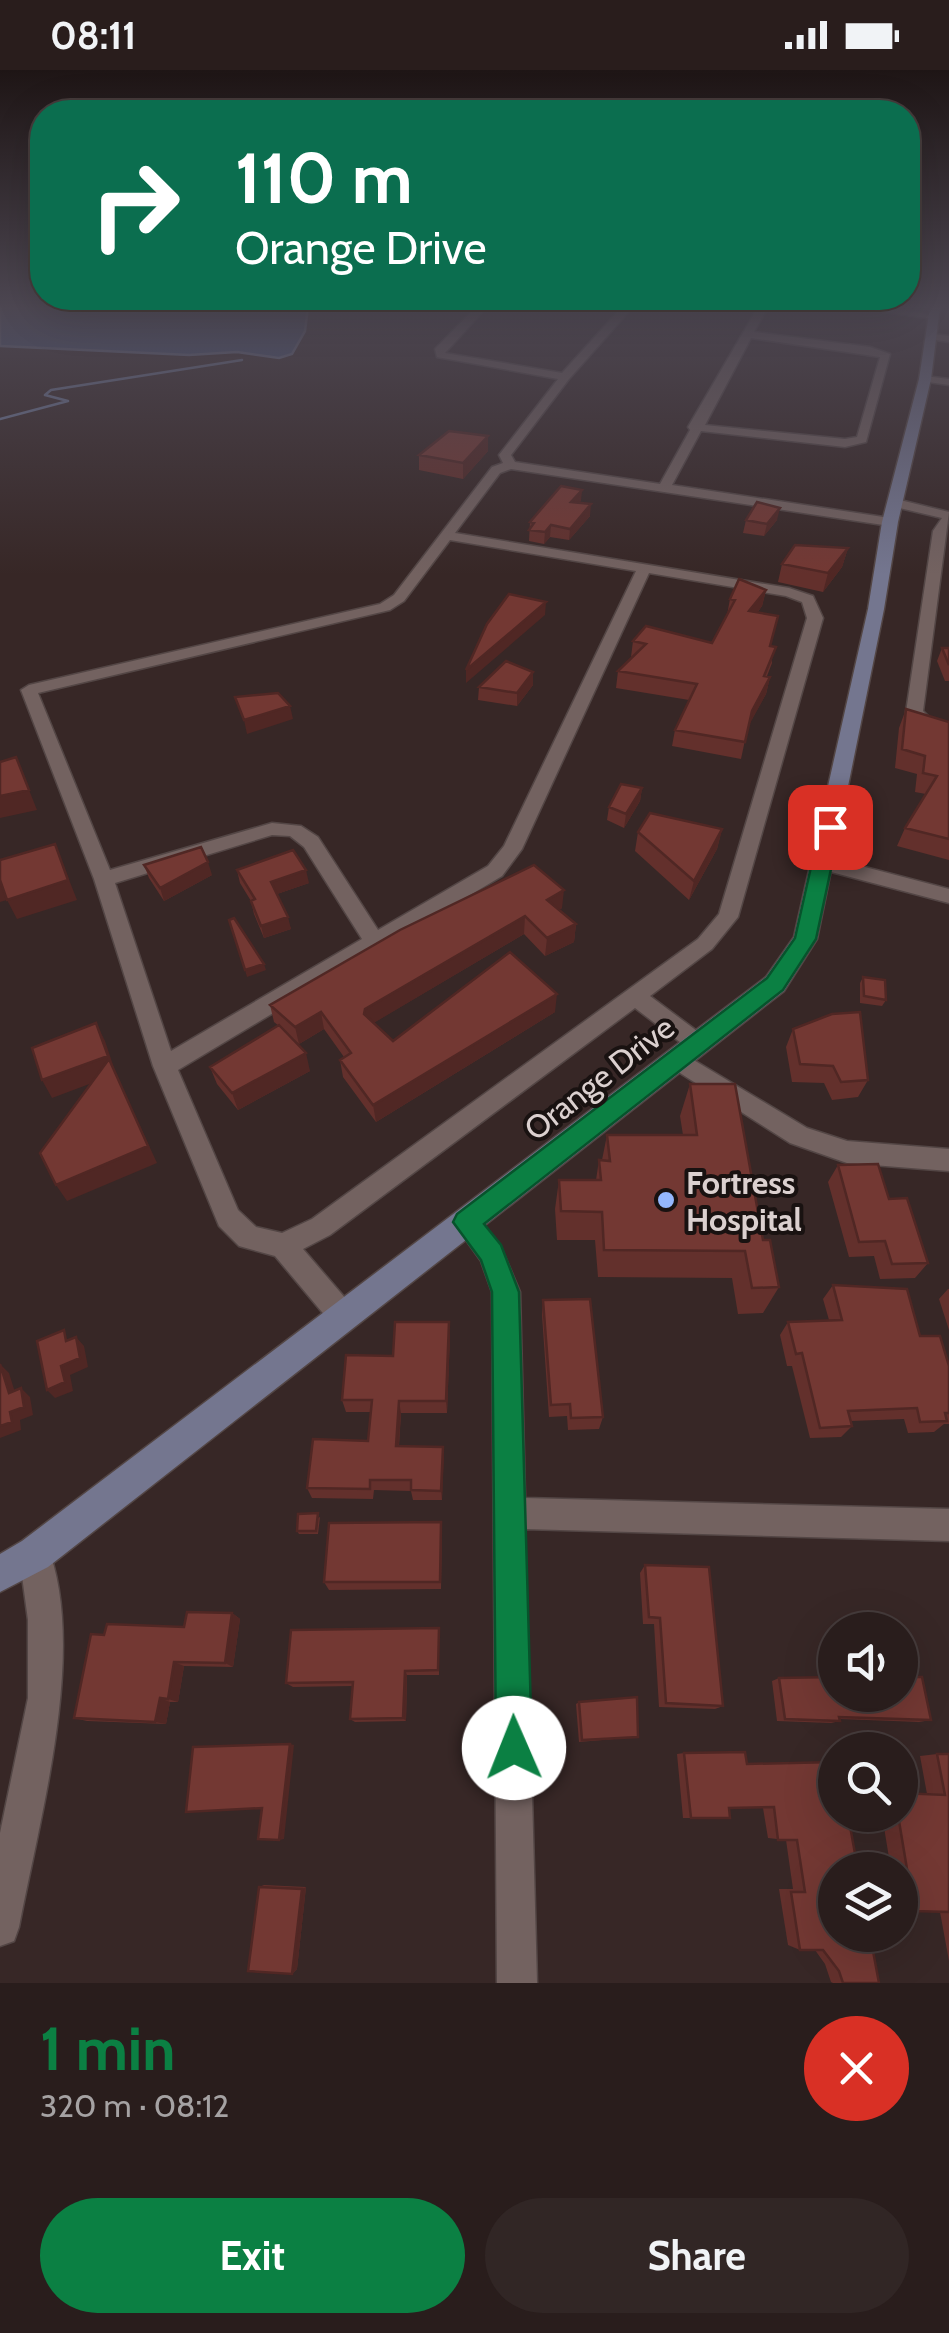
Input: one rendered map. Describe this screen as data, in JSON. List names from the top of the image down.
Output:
{
  "streets": {
    "street": ["Orange Drive"]
  },
  "places": ["Fortress Hospital"],
  "page": {
    "status": "08:11",
    "turn": ["110 m", "Orange Drive"],
    "heading": ["1 min", "320 m · 08:12"],
    "buttons": ["Exit", "Share"]
  }
}
